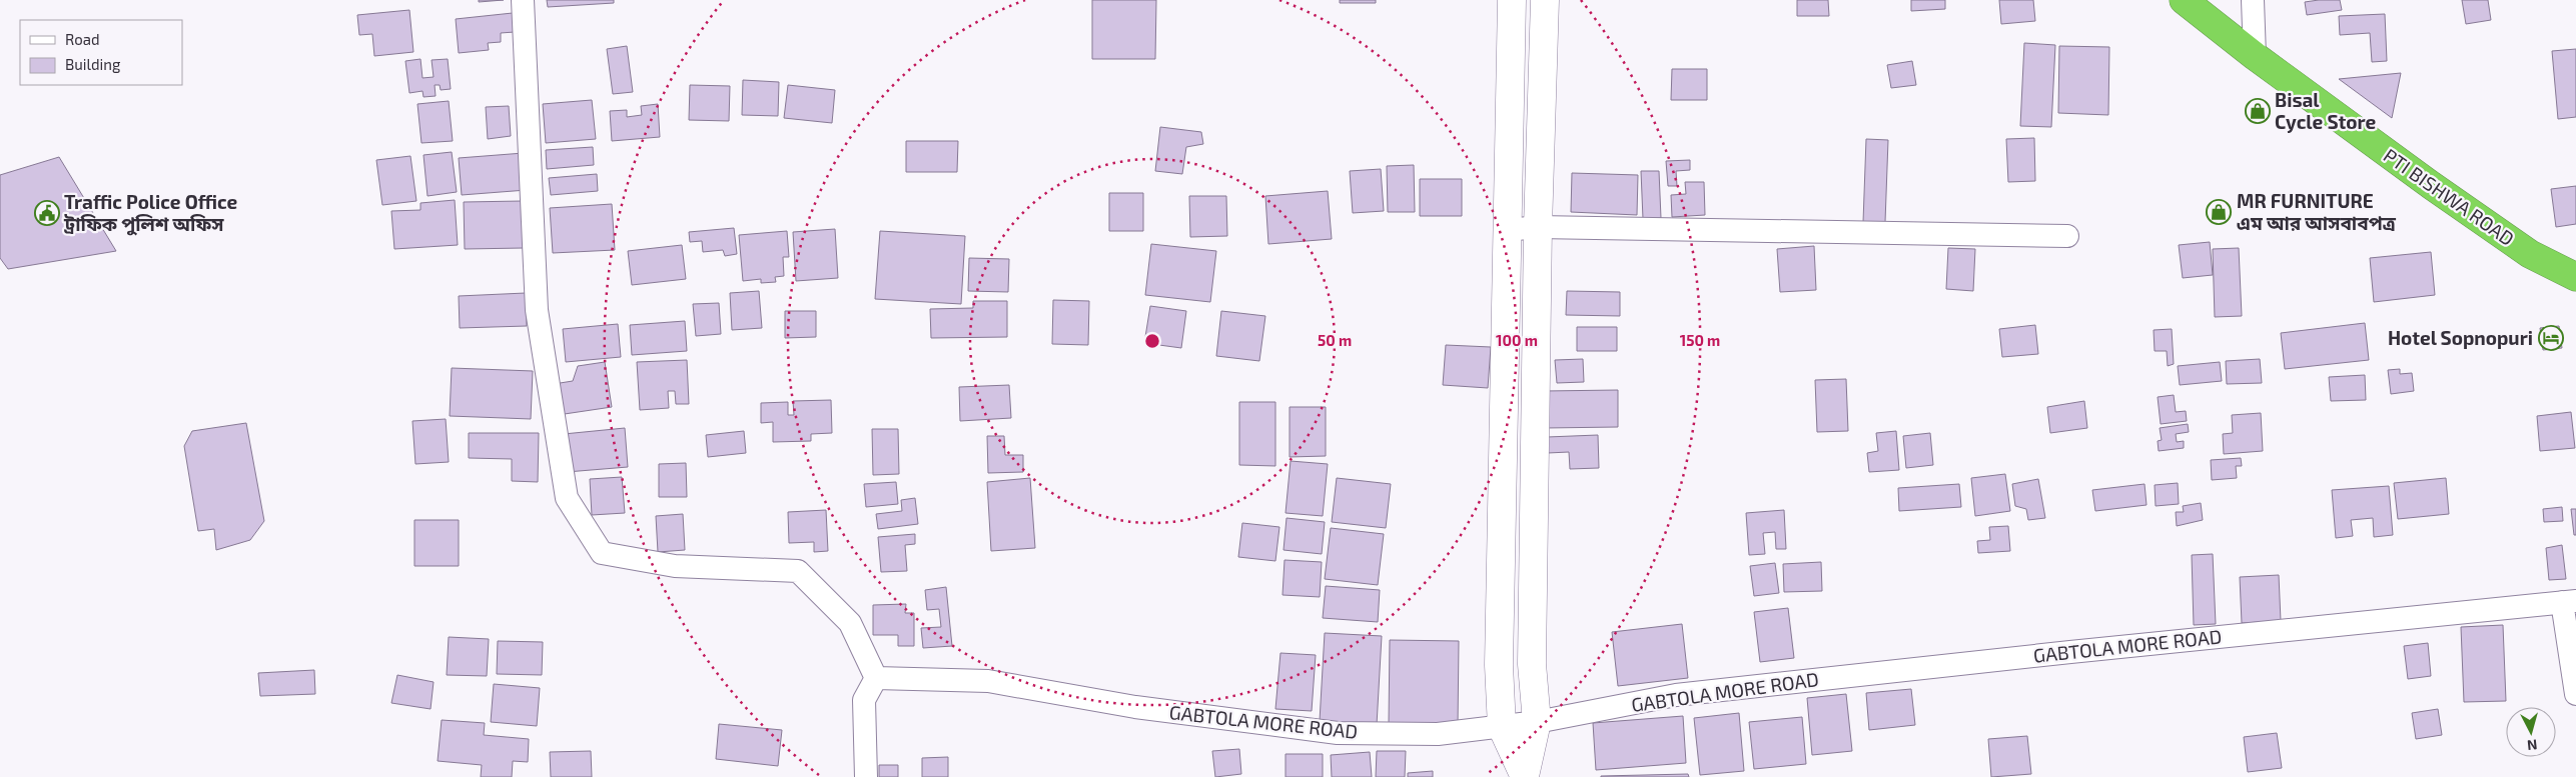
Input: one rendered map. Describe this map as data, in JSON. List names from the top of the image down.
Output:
{
  "streets": {
    "highway": ["PTI BISHWA ROAD"],
    "street": ["GABTOLA MORE ROAD"]
  },
  "places": {
    "shop": ["Bisal Cycle Store", "MR FURNITURE এম আর আসবাবপত্র"],
    "public building": ["Traffic Police Office ট্রাফিক পুলিশ অফিস"],
    "hotel": ["Hotel Sopnopuri"]
  },
  "legend": ["Road", "Building"],
  "north": "bottom",
  "rings": ["50 m", "100 m", "150 m"]
}
